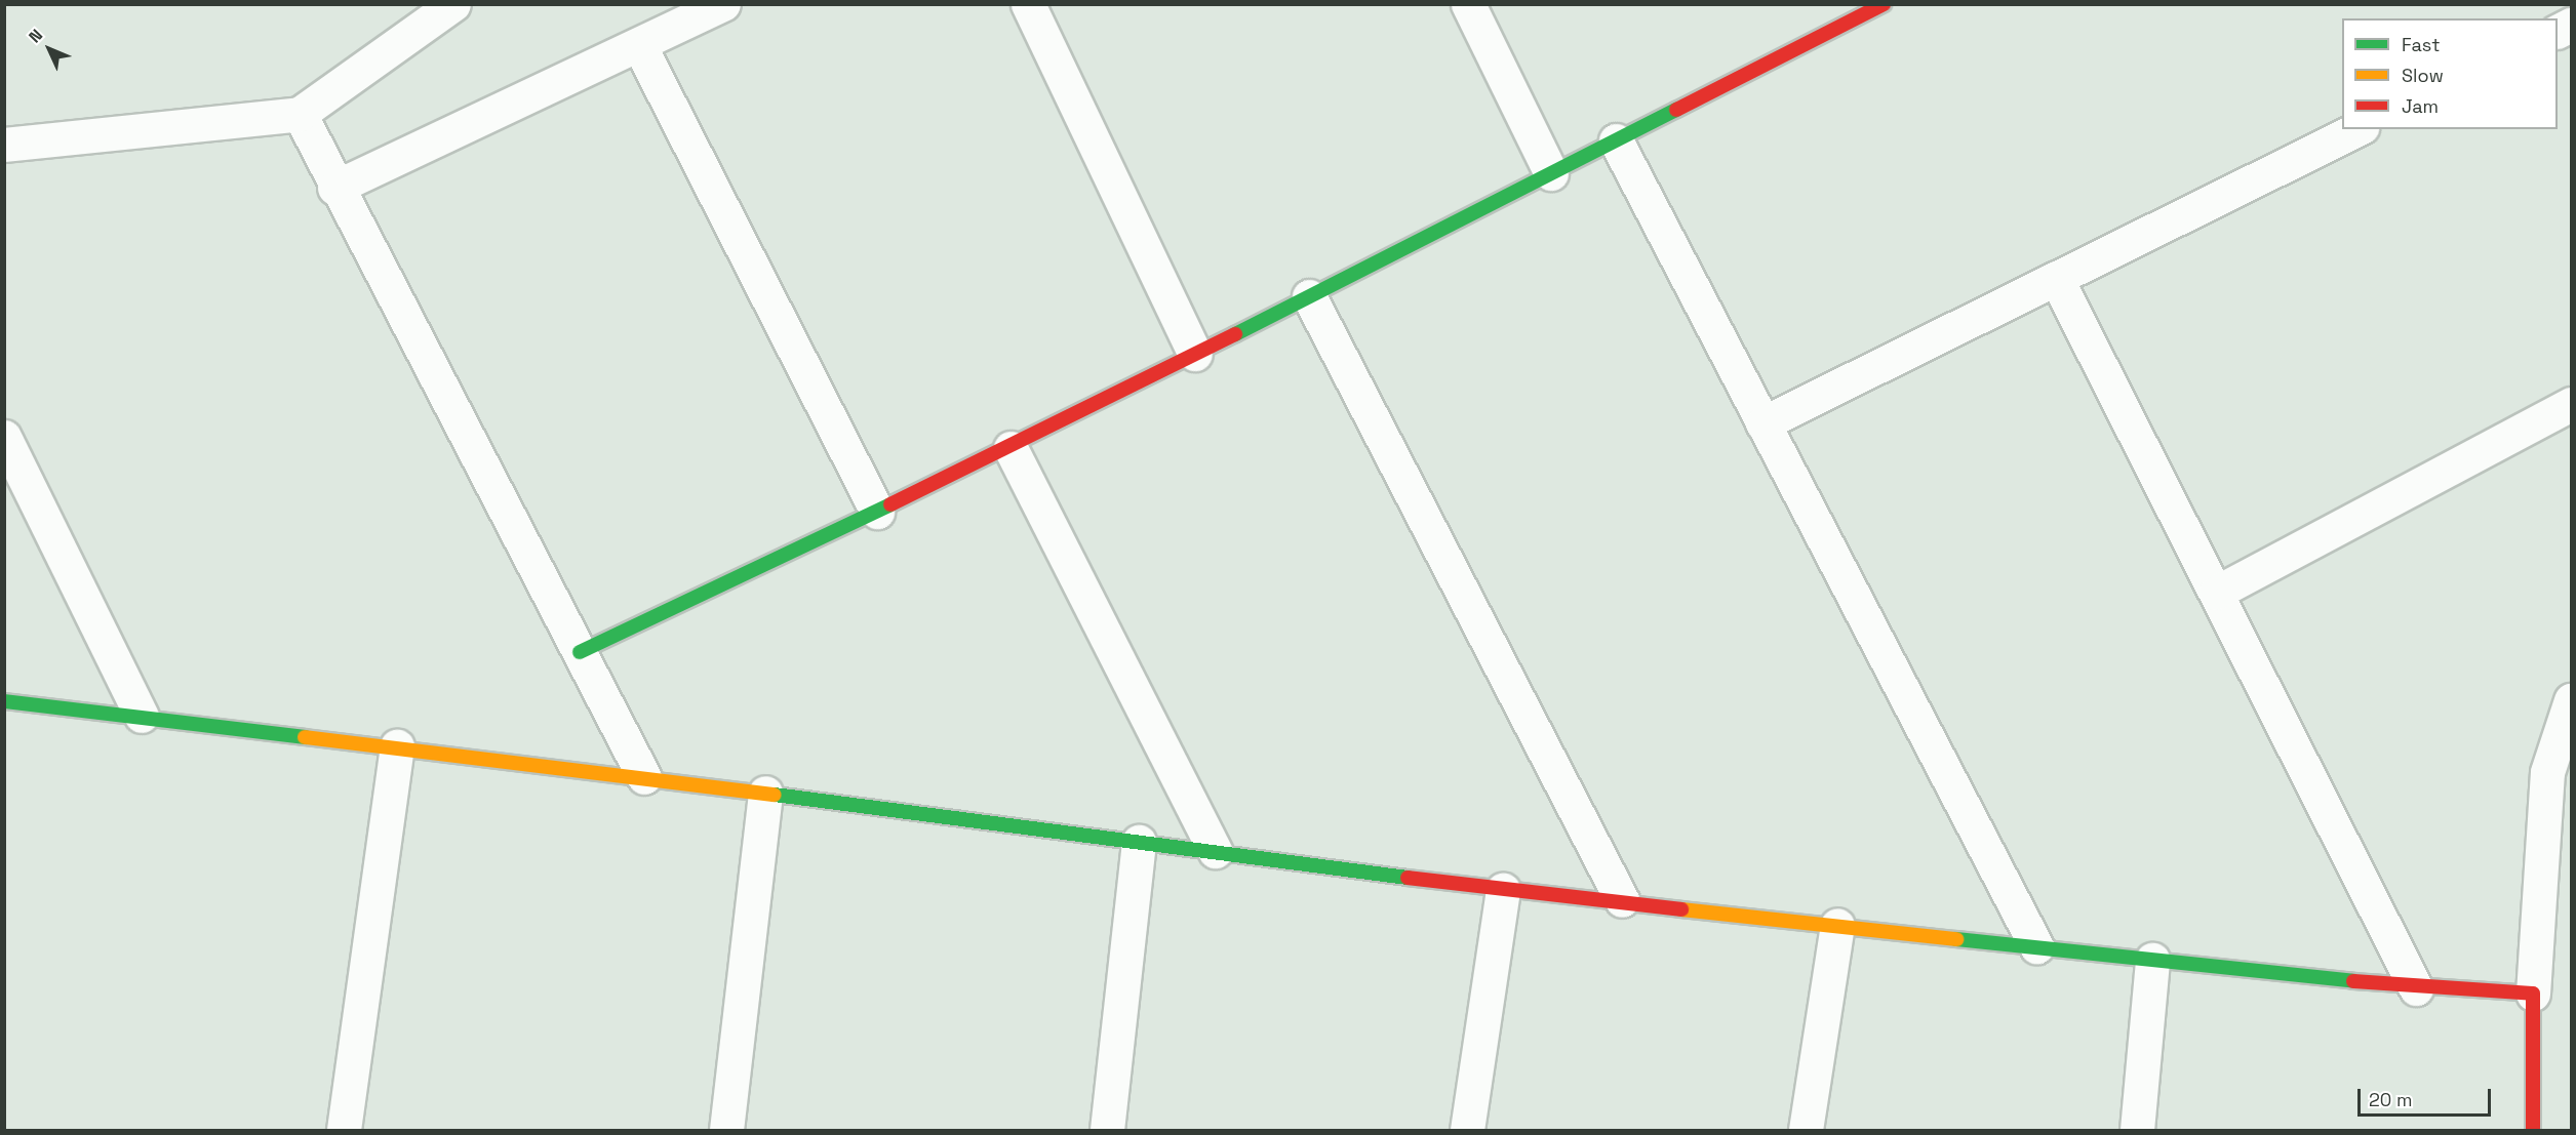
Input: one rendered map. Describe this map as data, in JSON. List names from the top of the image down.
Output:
{
  "legend": ["Fast", "Slow", "Jam"],
  "scale_bar": "20 m",
  "north": "top left"
}
